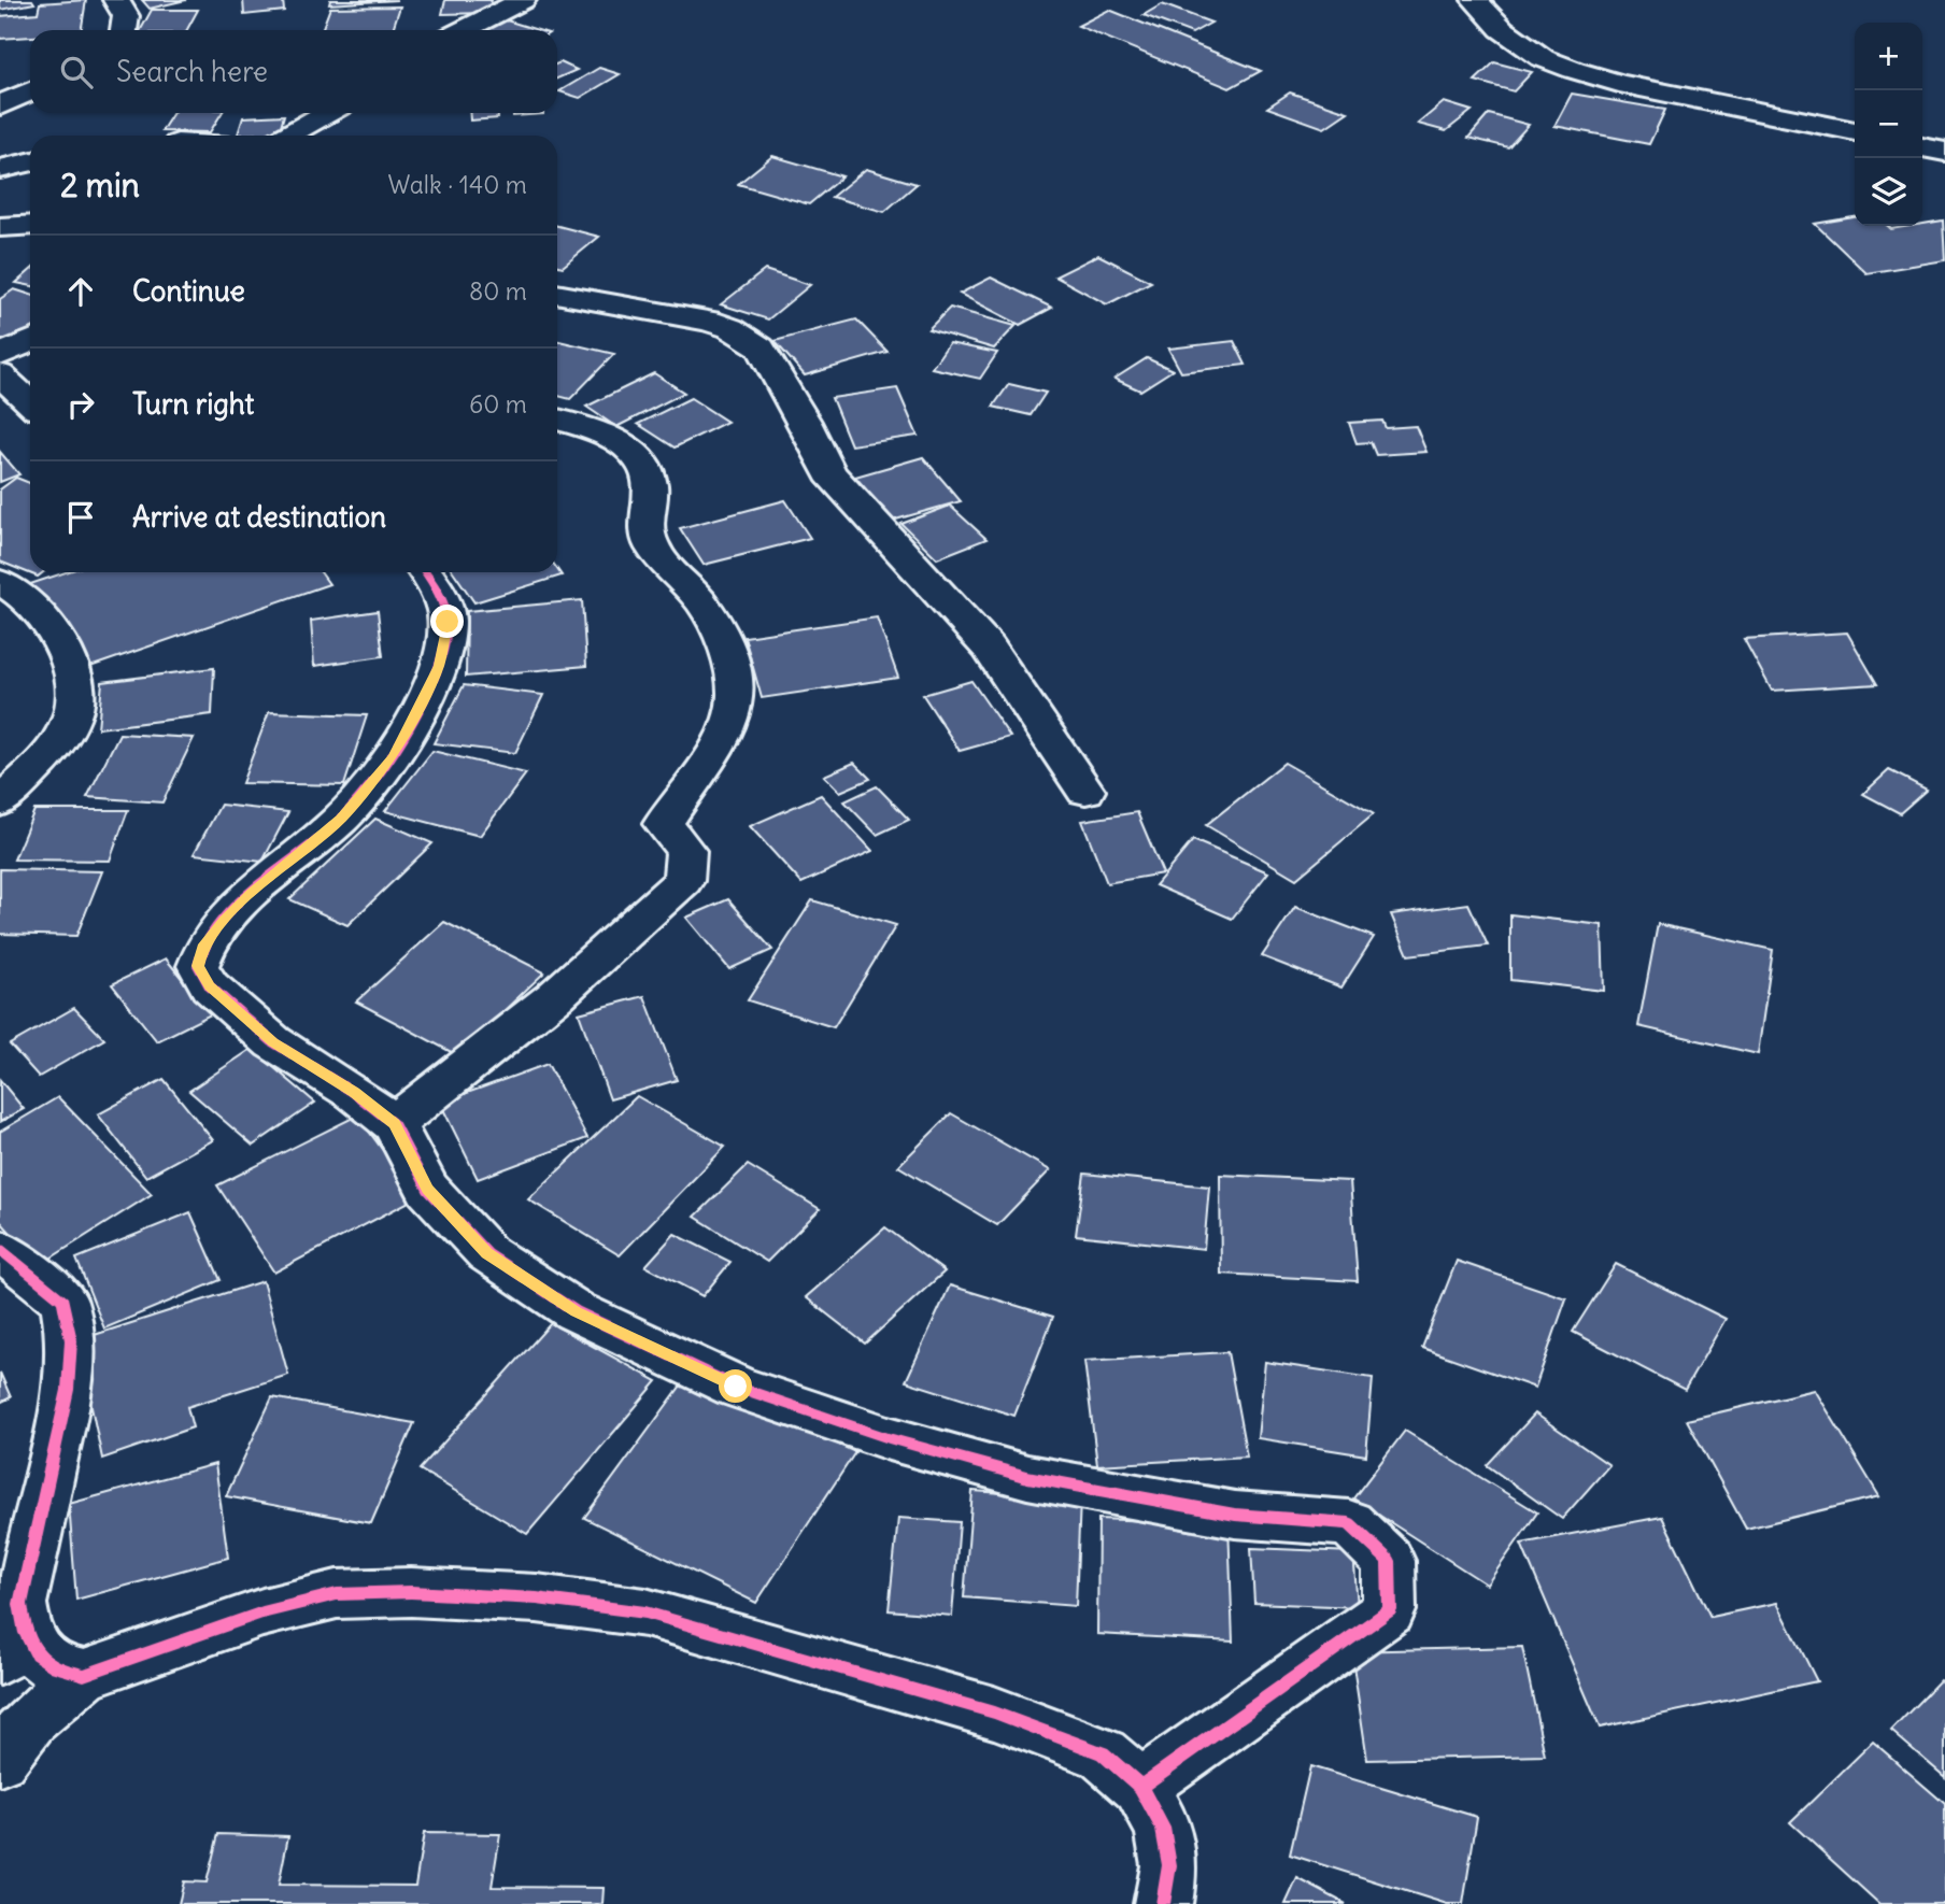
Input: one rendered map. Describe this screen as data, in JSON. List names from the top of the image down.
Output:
{
  "page": {
    "map_buttons": ["+", "−"],
    "search": "Search here",
    "heading": ["2 min", "Walk · 140 m"],
    "list": [
      ["Continue", "80 m"],
      ["Turn right", "60 m"],
      "Arrive at destination"
    ]
  }
}
